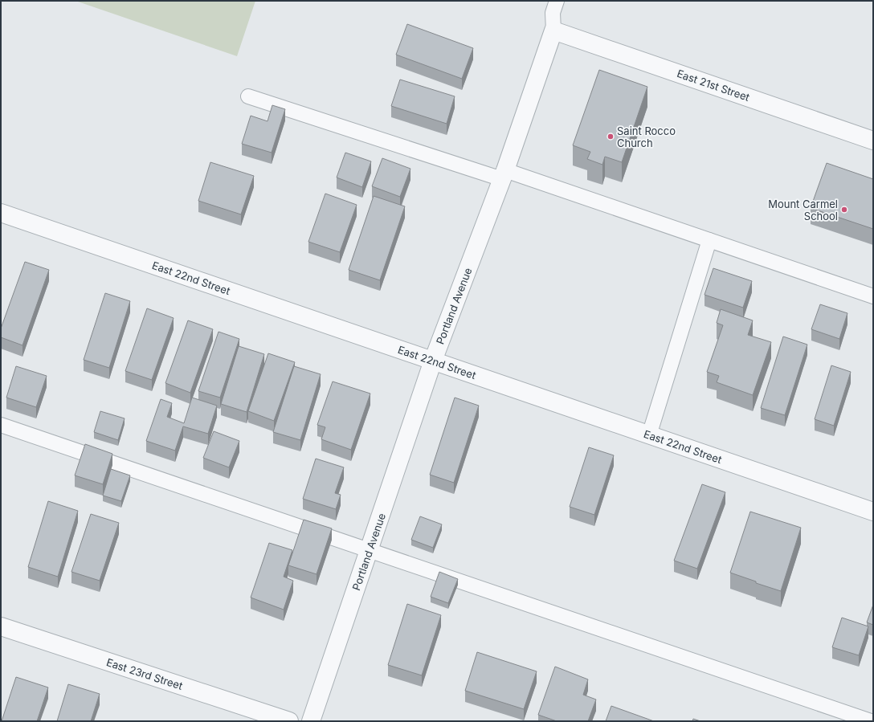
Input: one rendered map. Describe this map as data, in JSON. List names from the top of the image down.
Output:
{
  "streets": {
    "street": [
      "East 21st Street",
      "East 22nd Street",
      "Portland Avenue",
      "East 23rd Street"
    ]
  },
  "crossings": [
    ["East 21st Street", "Portland Avenue"],
    ["East 22nd Street", "Portland Avenue"]
  ],
  "places": ["Saint Rocco Church", "Mount Carmel School"]
}
